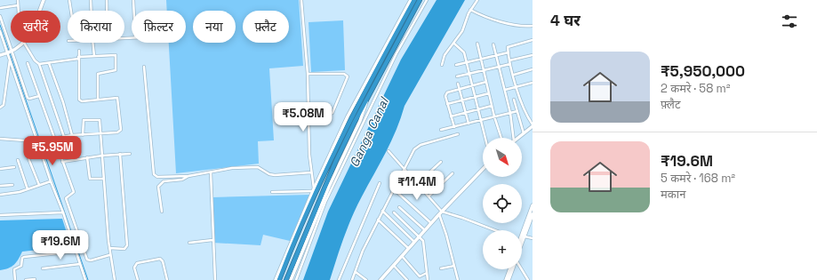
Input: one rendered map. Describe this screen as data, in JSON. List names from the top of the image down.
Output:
{
  "water": ["Ganga Canal"],
  "north": "bottom right",
  "page": {
    "heading": "4 घर",
    "chip": [
      "खरीदें",
      "किराया",
      "फ़िल्टर",
      "नया",
      "फ़्लैट"
    ],
    "list": [
      {
        "name": "₹5,950,000",
        "note": "2 कमरे · 58 m² · फ़्लैट"
      },
      {
        "name": "₹19.6M",
        "note": "5 कमरे · 168 m² · मकान"
      }
    ],
    "price": [
      "₹5.08M",
      "₹5.95M",
      "₹11.4M",
      "₹19.6M"
    ],
    "map_buttons": "+"
  }
}
